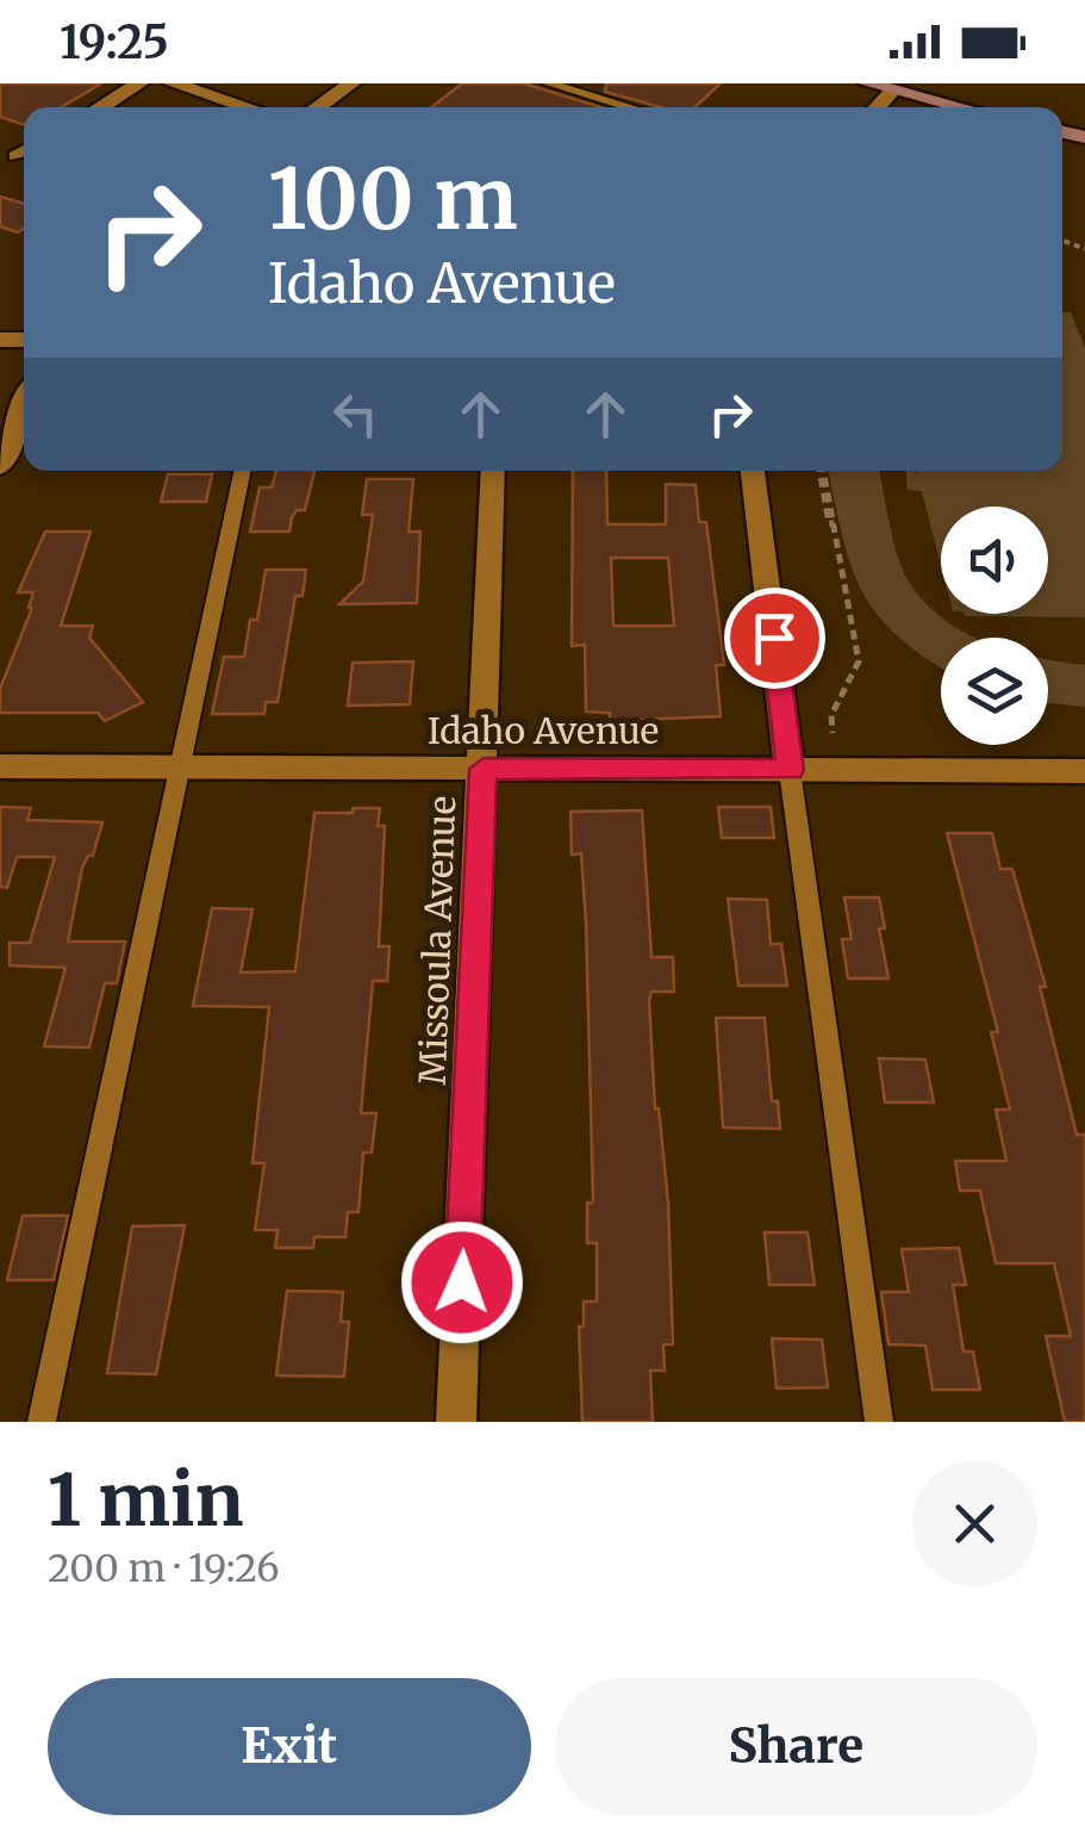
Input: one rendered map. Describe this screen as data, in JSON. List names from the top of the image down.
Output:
{
  "streets": {
    "street": ["Idaho Avenue", "Missoula Avenue"]
  },
  "crossings": [
    ["Idaho Avenue", "Missoula Avenue"]
  ],
  "page": {
    "status": "19:25",
    "turn": ["100 m", "Idaho Avenue"],
    "heading": ["1 min", "200 m · 19:26"],
    "buttons": ["Exit", "Share"]
  }
}
